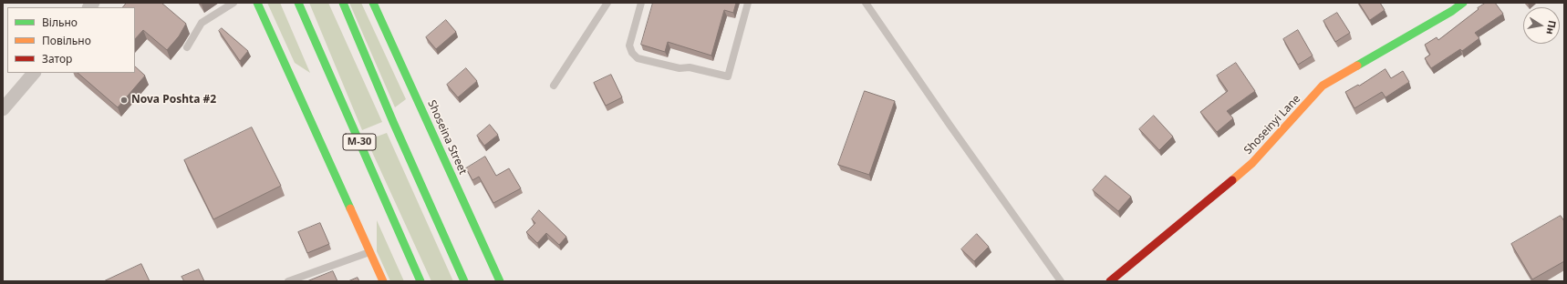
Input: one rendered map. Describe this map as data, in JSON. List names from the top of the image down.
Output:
{
  "streets": {
    "main road": ["Shoseinyi Lane", "Shoseina Street", "М-30"]
  },
  "places": ["Nova Poshta #2"],
  "legend": ["Вільно", "Повільно", "Затор"],
  "north": "right"
}
